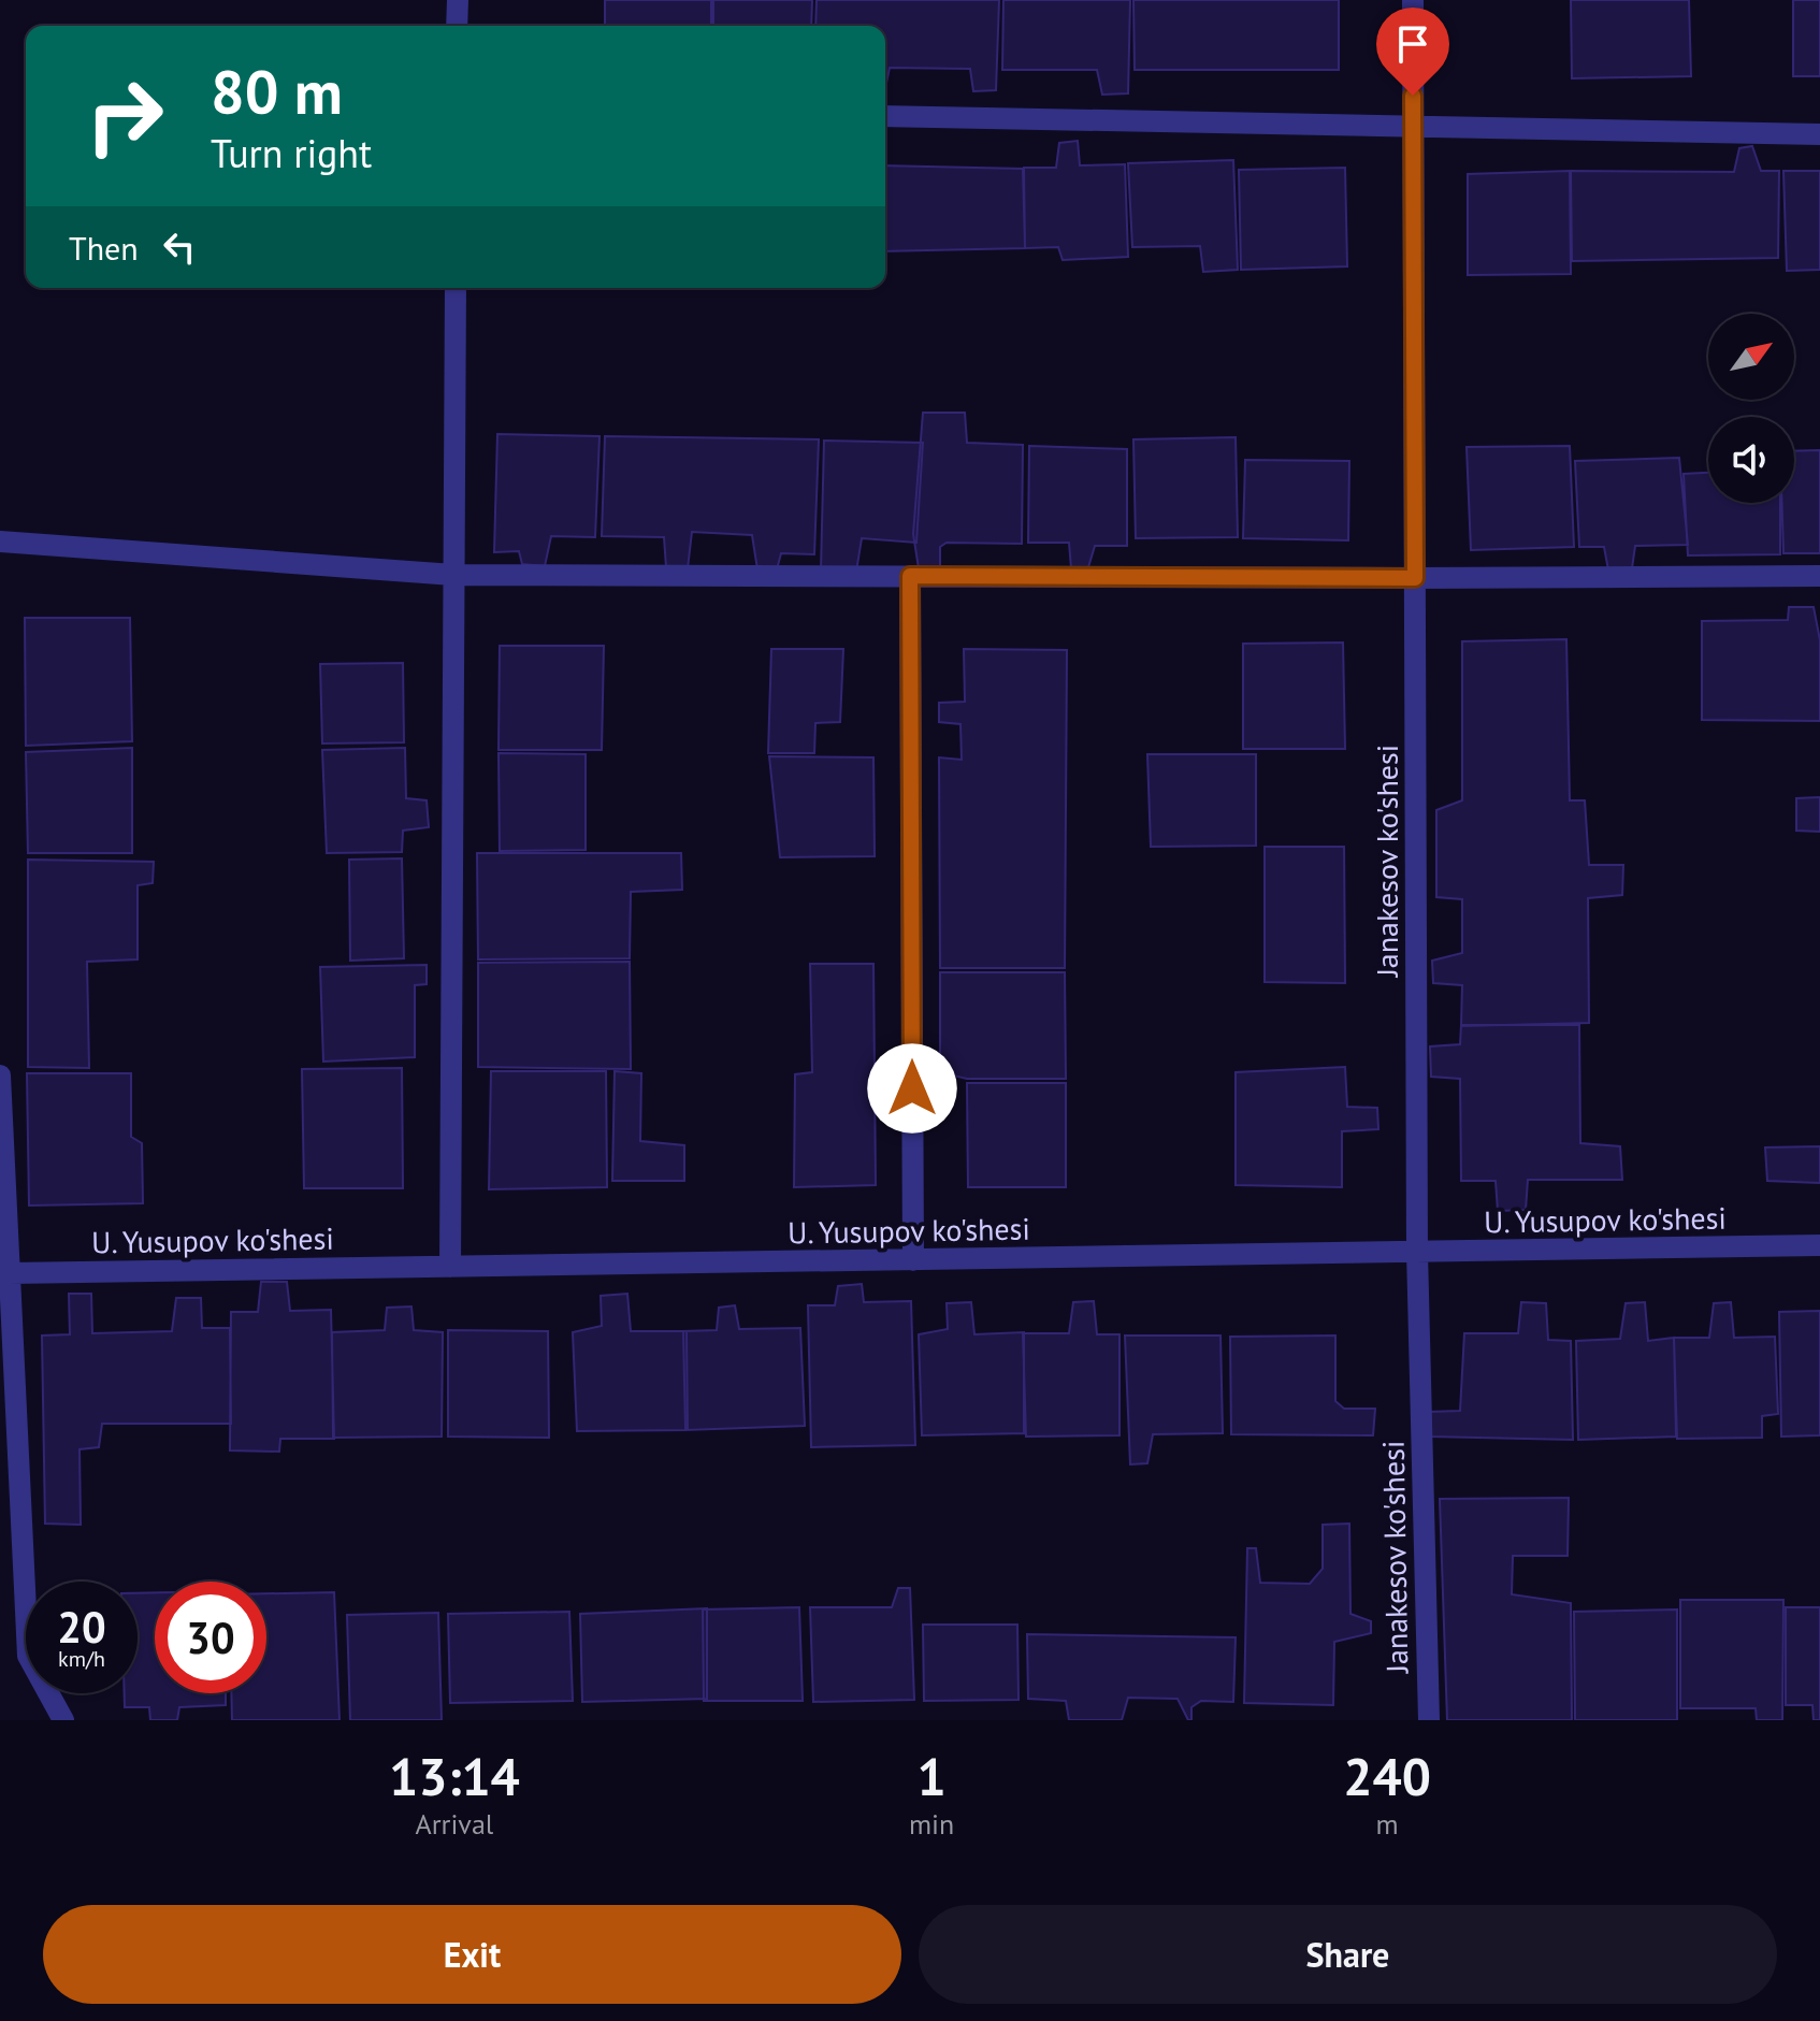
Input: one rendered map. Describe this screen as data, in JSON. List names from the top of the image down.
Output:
{
  "streets": {
    "street": ["Janakesov ko'shesi", "U. Yusupov ko'shesi"]
  },
  "crossings": [
    ["Janakesov ko'shesi", "U. Yusupov ko'shesi"]
  ],
  "north": "top right",
  "page": {
    "turn": ["80 m", "Turn right"],
    "then": "Then",
    "speed": "20 km/h",
    "limit": "30",
    "eta": [
      "13:14",
      "Arrival",
      "1",
      "min",
      "240",
      "m"
    ],
    "buttons": ["Exit", "Share"]
  }
}
